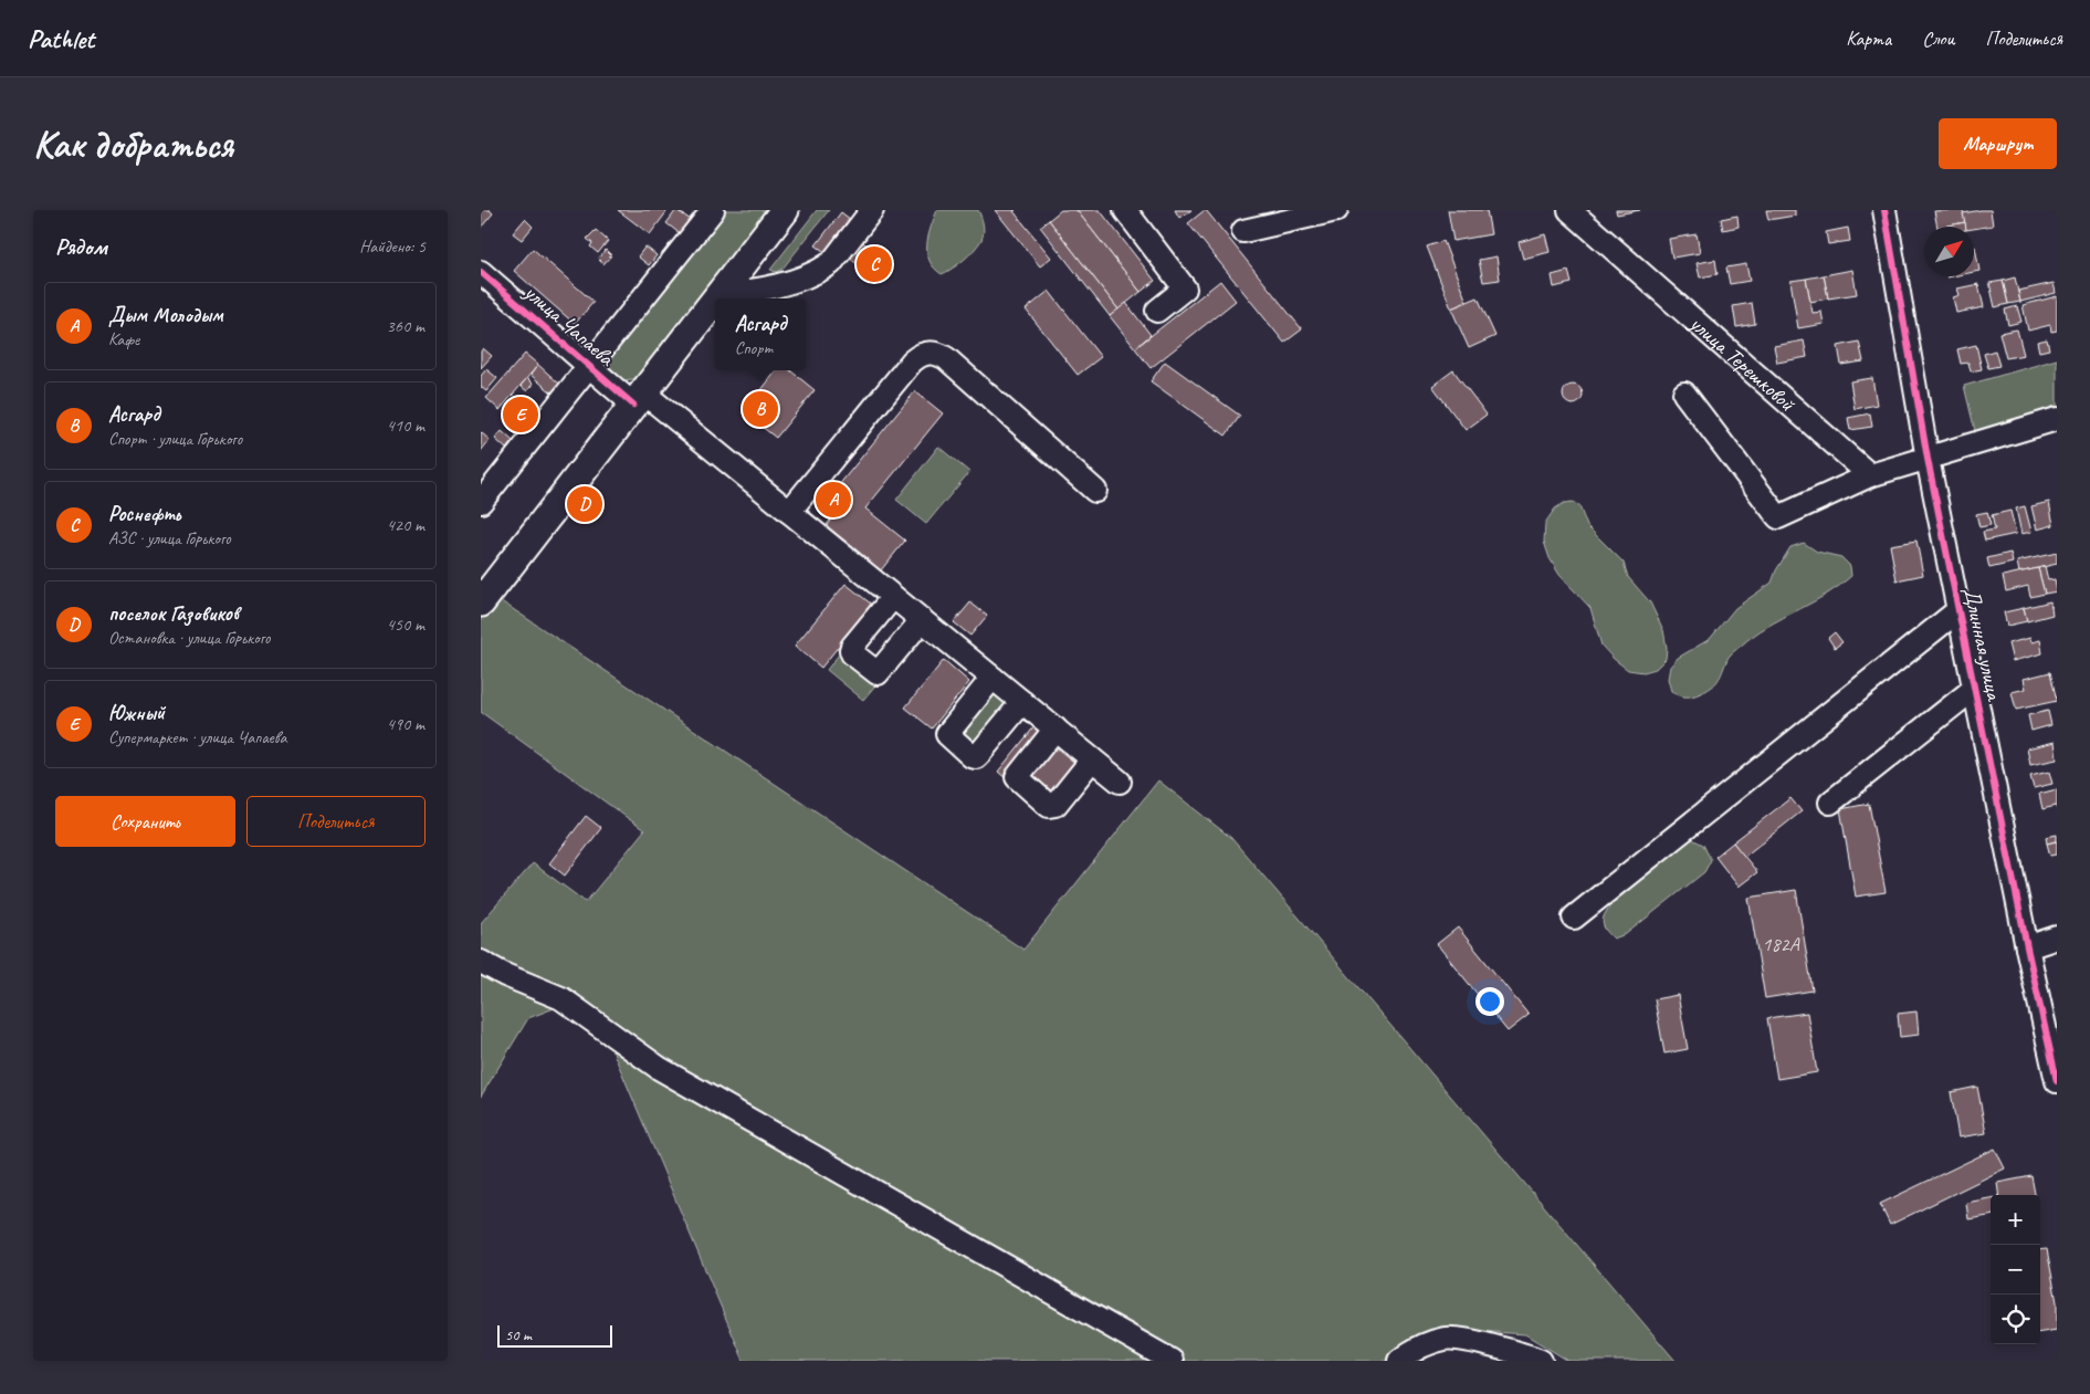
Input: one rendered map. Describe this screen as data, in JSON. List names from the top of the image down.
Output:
{
  "streets": {
    "street": ["улица Чапаева", "улица Терешковой", "Длинная улица"]
  },
  "house_numbers": ["182А"],
  "scale_bar": "50 m",
  "north": "top right",
  "page": {
    "header": "Pathlet",
    "nav": ["Карта", "Слои", "Поделиться"],
    "buttons": [
      "Маршрут",
      ["Сохранить", "Поделиться"]
    ],
    "title": "Как добраться",
    "heading": ["Рядом", "Найдено: 5"],
    "pins": [
      "C",
      "B",
      "E",
      "A",
      "D"
    ],
    "list": [
      {
        "mark": "A",
        "name": "Дым Молодым",
        "note": "Кафе",
        "value": "360 m"
      },
      {
        "mark": "B",
        "name": "Асгард",
        "note": "Спорт · улица Горького",
        "value": "410 m"
      },
      {
        "mark": "C",
        "name": "Роснефть",
        "note": "АЗС · улица Горького",
        "value": "420 m"
      },
      {
        "mark": "D",
        "name": "поселок Газовиков",
        "note": "Остановка · улица Горького",
        "value": "450 m"
      },
      {
        "mark": "E",
        "name": "Южный",
        "note": "Супермаркет · улица Чапаева",
        "value": "490 m"
      }
    ],
    "popup": ["Асгард", "Спорт"],
    "map_buttons": ["+", "−"],
    "scale": "50 m"
  }
}
